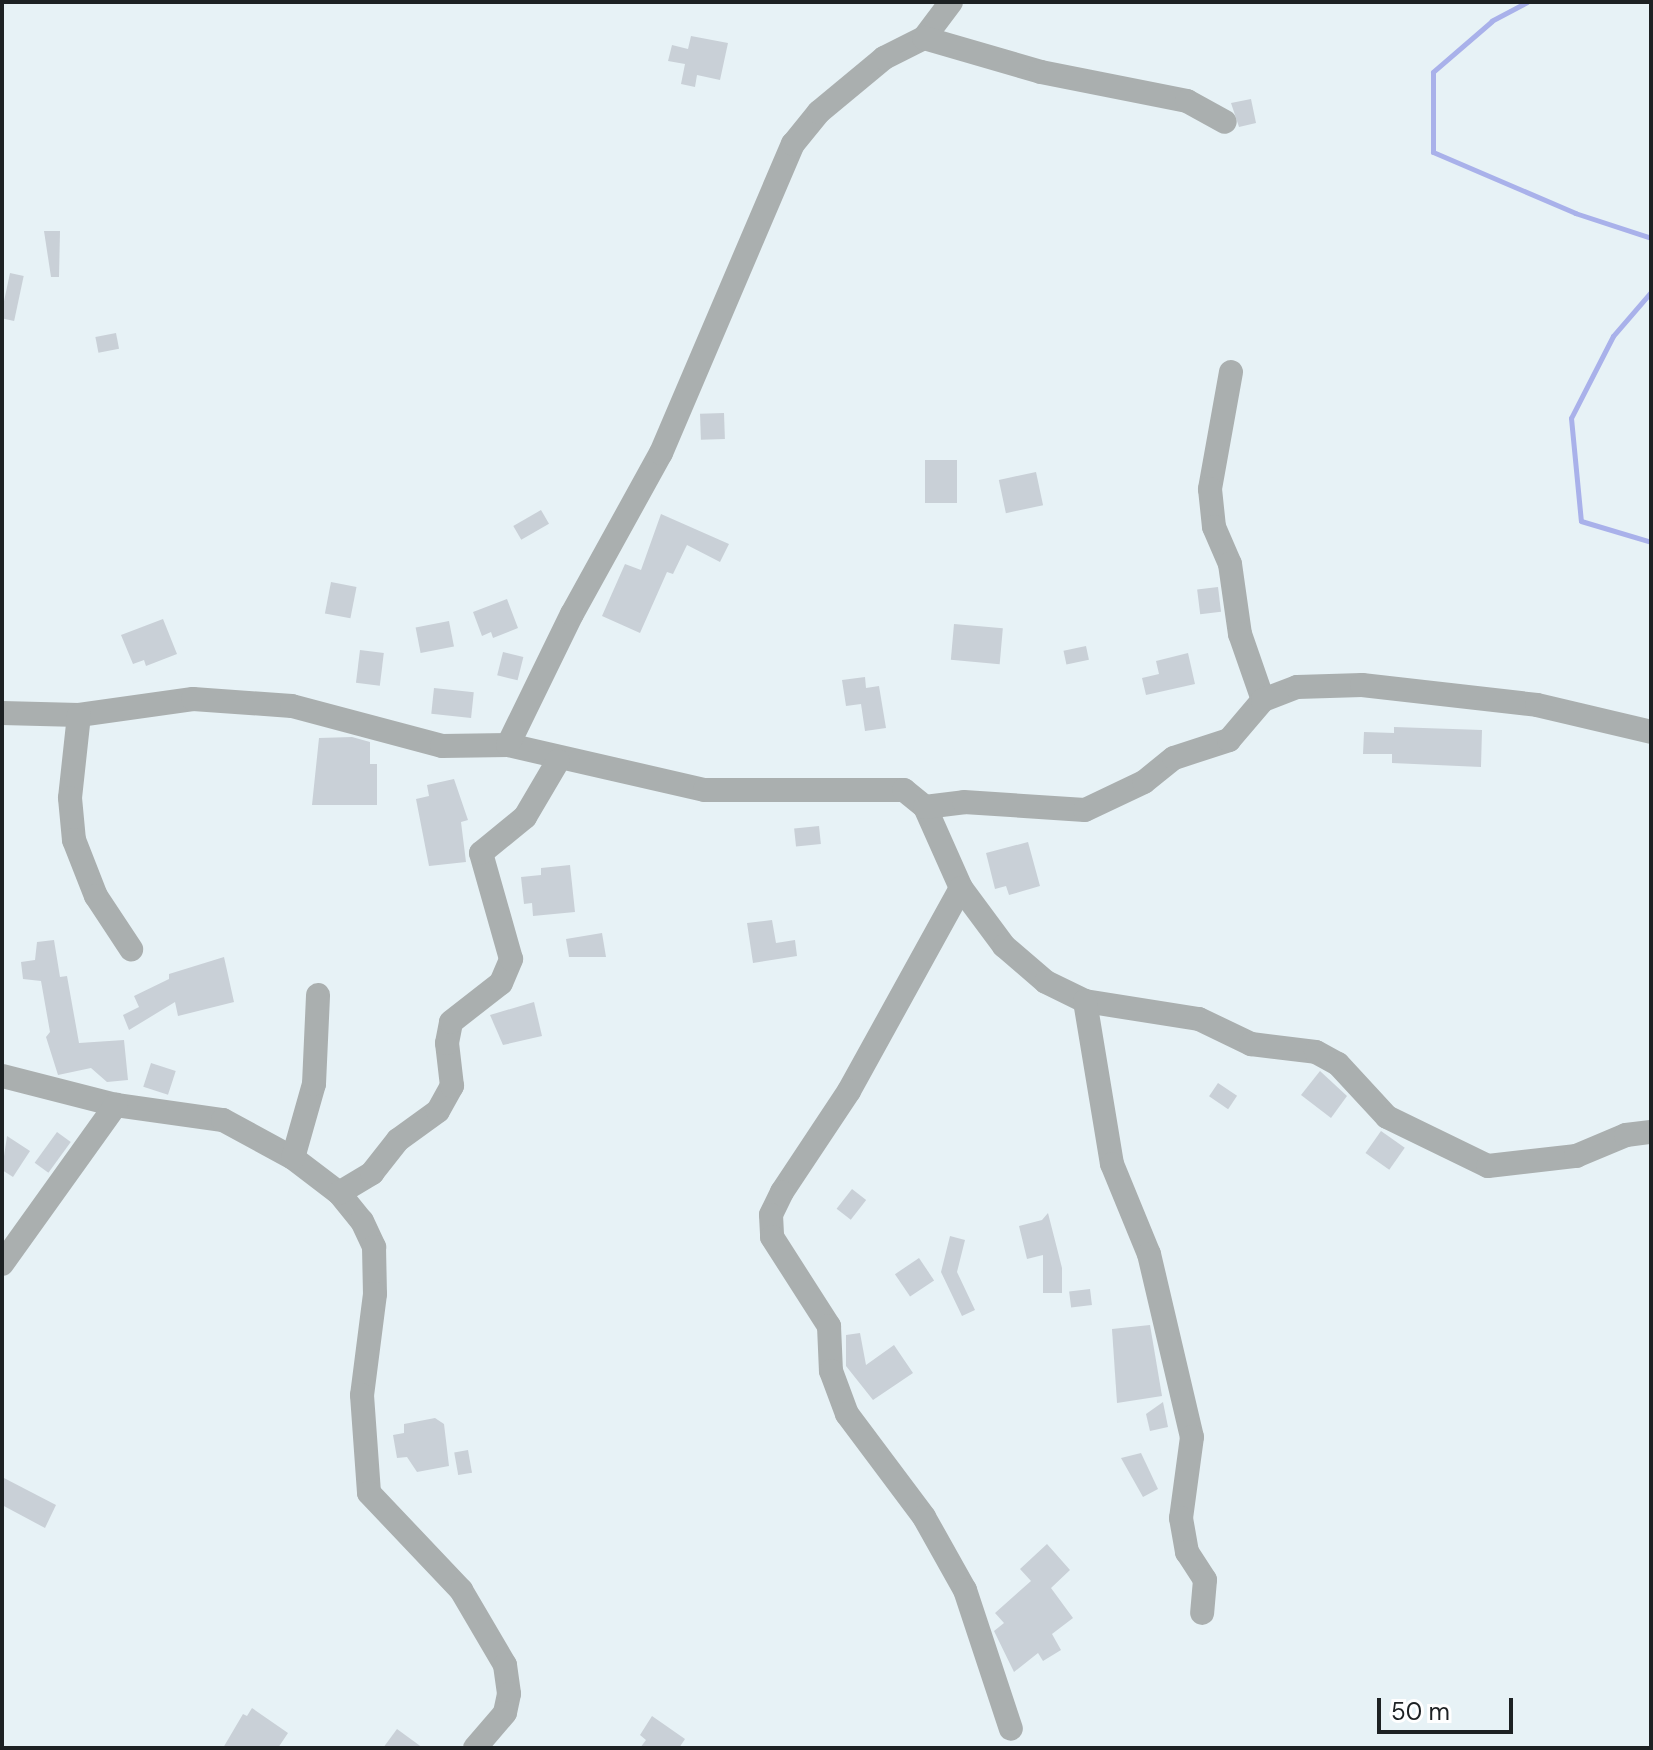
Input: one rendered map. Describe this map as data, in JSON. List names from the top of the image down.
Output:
{
  "scale_bar": "50 m"
}
